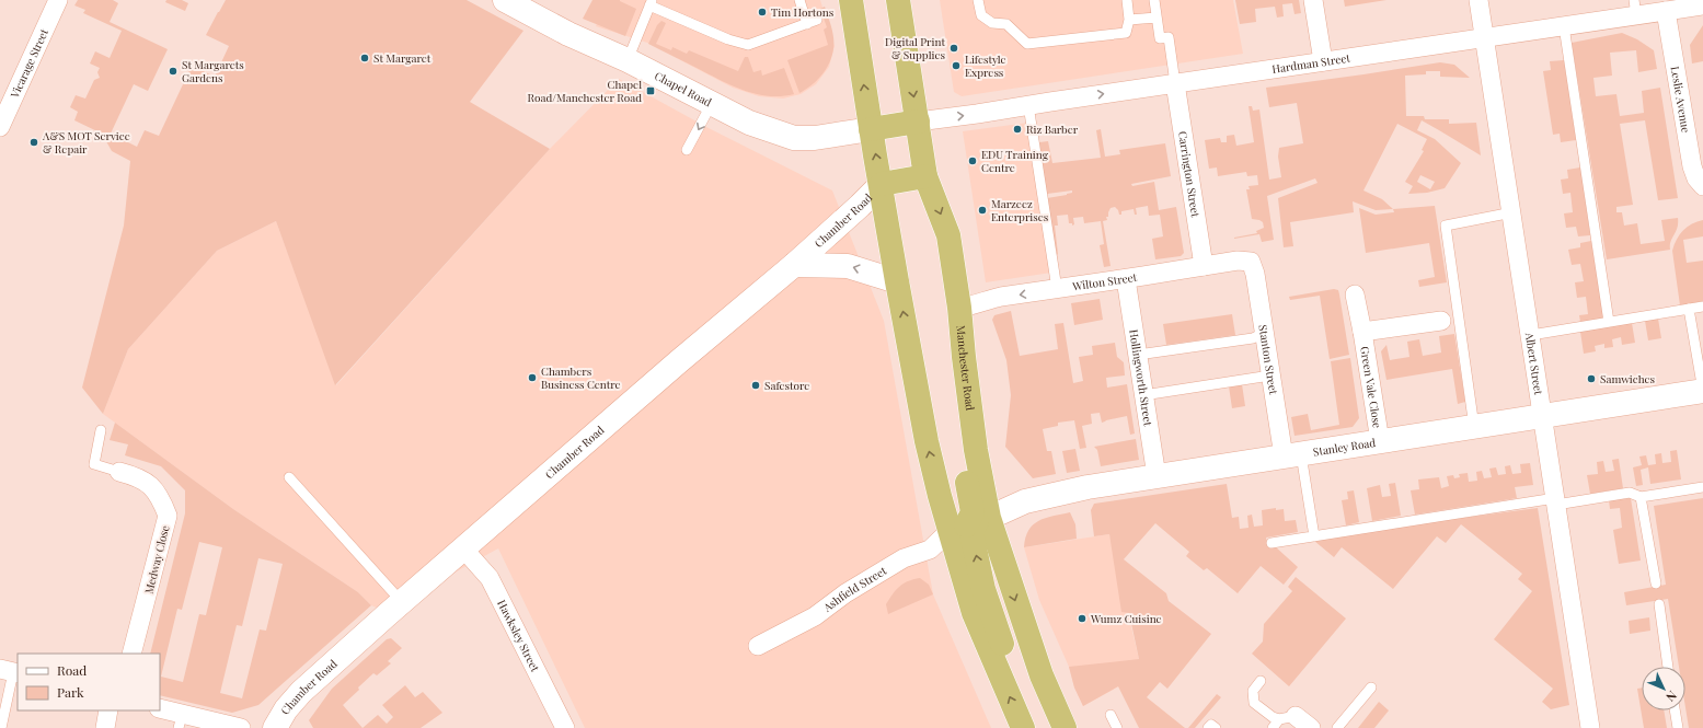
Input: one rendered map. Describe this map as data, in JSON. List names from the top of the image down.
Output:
{
  "streets": {
    "highway": ["Manchester Road"],
    "street": [
      "Vicarage Street",
      "Hardman Street",
      "Chapel Road",
      "Leslie Avenue",
      "Carrington Street",
      "Chamber Road",
      "Wilton Street",
      "Stanton Street",
      "Albert Street",
      "Hollingworth Street",
      "Green Vale Close",
      "Stanley Road",
      "Medway Close",
      "Ashfield Street",
      "Hawksley Street"
    ]
  },
  "crossings": [
    ["Hardman Street", "Leslie Avenue"],
    ["Hardman Street", "Carrington Street"],
    ["Hardman Street", "Albert Street"],
    ["Hardman Street", "Manchester Road"],
    ["Carrington Street", "Wilton Street"],
    ["Chamber Road", "Hawksley Street"],
    ["Wilton Street", "Stanton Street"],
    ["Wilton Street", "Manchester Road"],
    ["Wilton Street", "Hollingworth Street"],
    ["Stanton Street", "Stanley Road"],
    ["Albert Street", "Stanley Road"],
    ["Manchester Road", "Stanley Road"],
    ["Manchester Road", "Ashfield Street"],
    ["Hollingworth Street", "Stanley Road"],
    ["Green Vale Close", "Stanley Road"],
    ["Stanley Road", "Ashfield Street"]
  ],
  "places": {
    "other": [
      "Tim Hortons",
      "Digital Print & Supplies",
      "St Margaret",
      "Lifestyle Express",
      "St Margarets Gardens",
      "Riz Barber",
      "A&S MOT Service & Repair",
      "EDU Training Centre",
      "Marzeez Enterprises",
      "Chambers Business Centre",
      "Samwiches",
      "Safestore",
      "Wumz Cuisine"
    ],
    "transit": ["Chapel Road/Manchester Road"]
  },
  "legend": ["Road", "Park"],
  "north": "bottom right"
}
